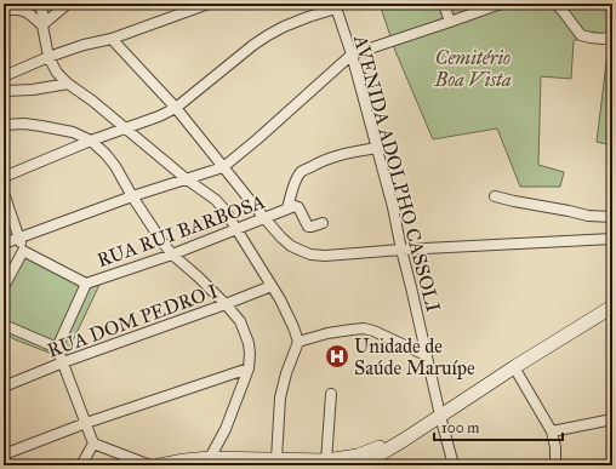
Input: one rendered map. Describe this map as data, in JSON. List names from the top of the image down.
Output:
{
  "streets": {
    "street": ["AVENIDA ADOLPHO CASSOLI", "RUA RUI BARBOSA", "RUA DOM PEDRO I"]
  },
  "crossings": [
    ["AVENIDA ADOLPHO CASSOLI", "RUA RUI BARBOSA"]
  ],
  "parks": ["Cemitério Boa Vista"],
  "places": {
    "hospital": ["Unidade de Saúde Maruípe"]
  },
  "scale_bar": "100 m"
}
